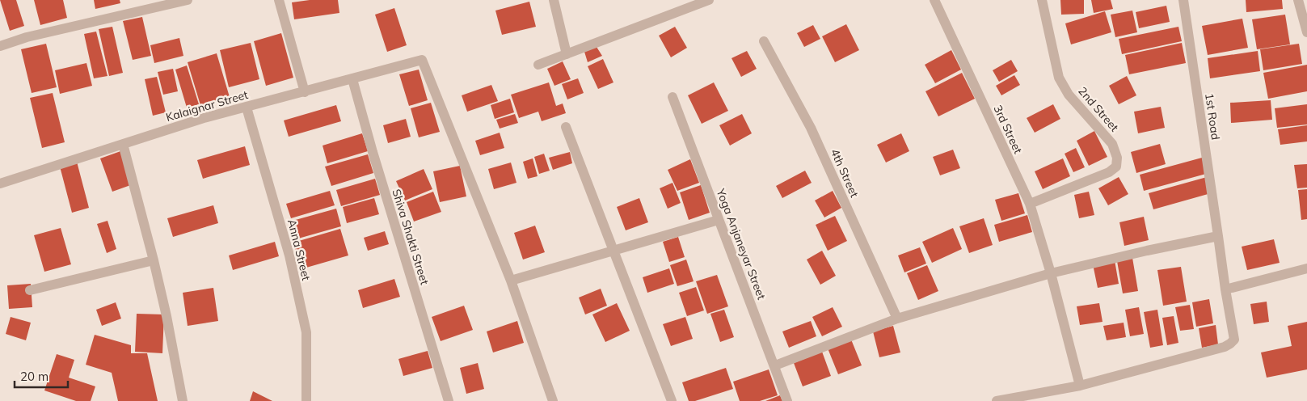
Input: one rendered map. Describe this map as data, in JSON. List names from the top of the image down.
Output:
{
  "streets": {
    "street": [
      "Kalaignar Street",
      "2nd Street",
      "1st Road",
      "3rd Street",
      "4th Street",
      "Shiva Shakti Street",
      "Yoga Anjaneyar Street",
      "Anna Street"
    ]
  },
  "crossings": [
    ["Kalaignar Street", "Shiva Shakti Street"],
    ["Kalaignar Street", "Anna Street"],
    ["2nd Street", "3rd Street"],
    ["1st Road", "3rd Street"]
  ],
  "scale_bar": "20 m"
}
